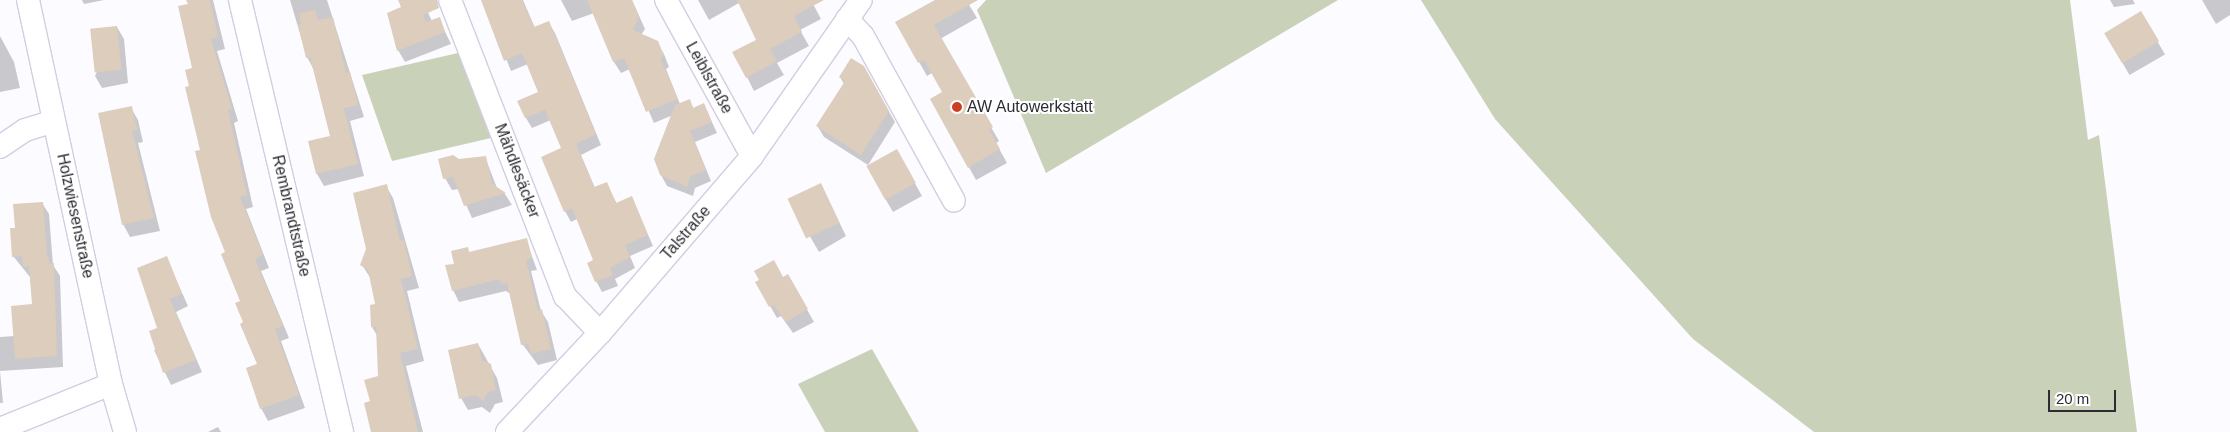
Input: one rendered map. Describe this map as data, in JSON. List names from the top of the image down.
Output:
{
  "streets": {
    "street": [
      "Leiblstraße",
      "Mähdlesäcker",
      "Holzwiesenstraße",
      "Rembrandtstraße",
      "Talstraße"
    ]
  },
  "crossings": [
    ["Leiblstraße", "Talstraße"],
    ["Mähdlesäcker", "Talstraße"]
  ],
  "places": ["AW Autowerkstatt"],
  "scale_bar": "20 m"
}
